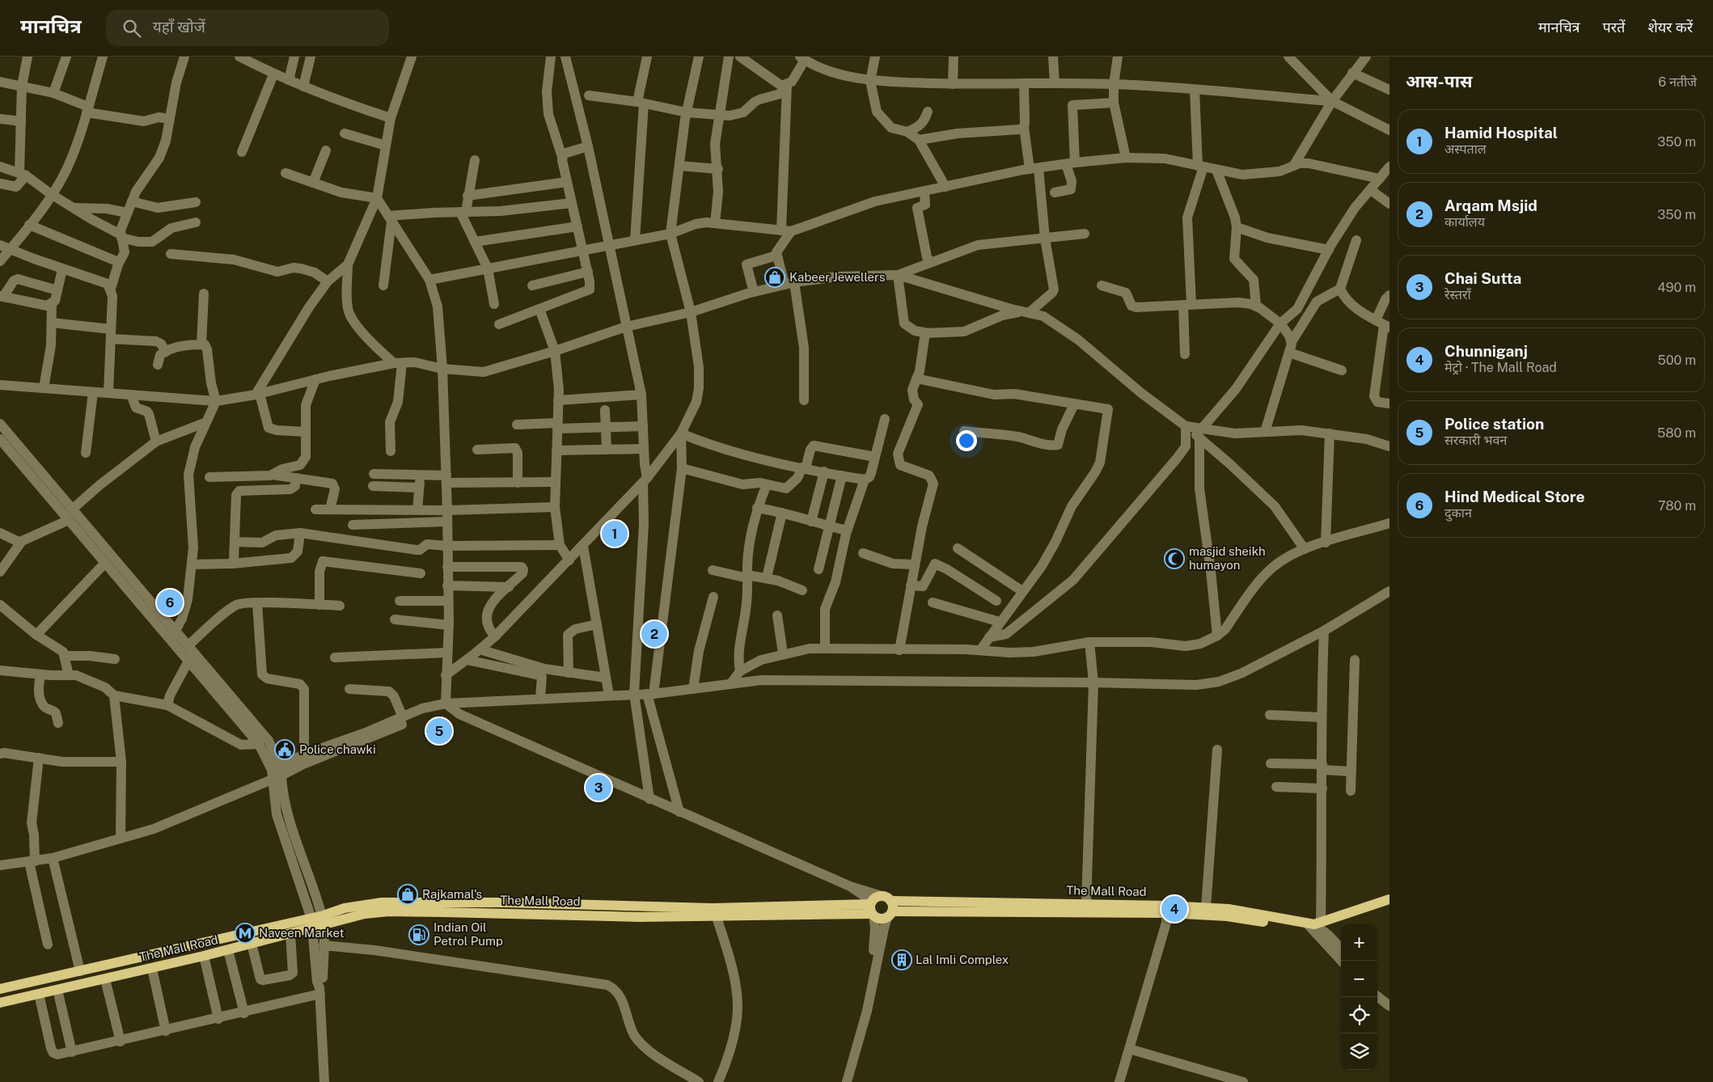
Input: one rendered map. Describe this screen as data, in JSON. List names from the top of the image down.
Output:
{
  "streets": {
    "main road": ["The Mall Road"]
  },
  "places": {
    "shop": ["Kabeer Jewellers", "Rajkamal's"],
    "mosque": ["masjid sheikh humayon"],
    "public building": ["Police chawki"],
    "metro station": ["Naveen Market"],
    "fuel station": ["Indian Oil Petrol Pump"],
    "building": ["Lal Imli Complex"]
  },
  "page": {
    "header": "मानचित्र",
    "search": "यहाँ खोजें",
    "nav": ["मानचित्र", "परतें", "शेयर करें"],
    "heading": ["आस-पास", "6 नतीजे"],
    "list": [
      {
        "mark": "1",
        "name": "Hamid Hospital",
        "note": "अस्पताल",
        "value": "350 m"
      },
      {
        "mark": "2",
        "name": "Arqam Msjid",
        "note": "कार्यालय",
        "value": "350 m"
      },
      {
        "mark": "3",
        "name": "Chai Sutta",
        "note": "रेस्तराँ",
        "value": "490 m"
      },
      {
        "mark": "4",
        "name": "Chunniganj",
        "note": "मेट्रो · The Mall Road",
        "value": "500 m"
      },
      {
        "mark": "5",
        "name": "Police station",
        "note": "सरकारी भवन",
        "value": "580 m"
      },
      {
        "mark": "6",
        "name": "Hind Medical Store",
        "note": "दुकान",
        "value": "780 m"
      }
    ],
    "pins": [
      "1",
      "6",
      "2",
      "5",
      "3",
      "4"
    ],
    "map_buttons": ["+", "−"]
  }
}
